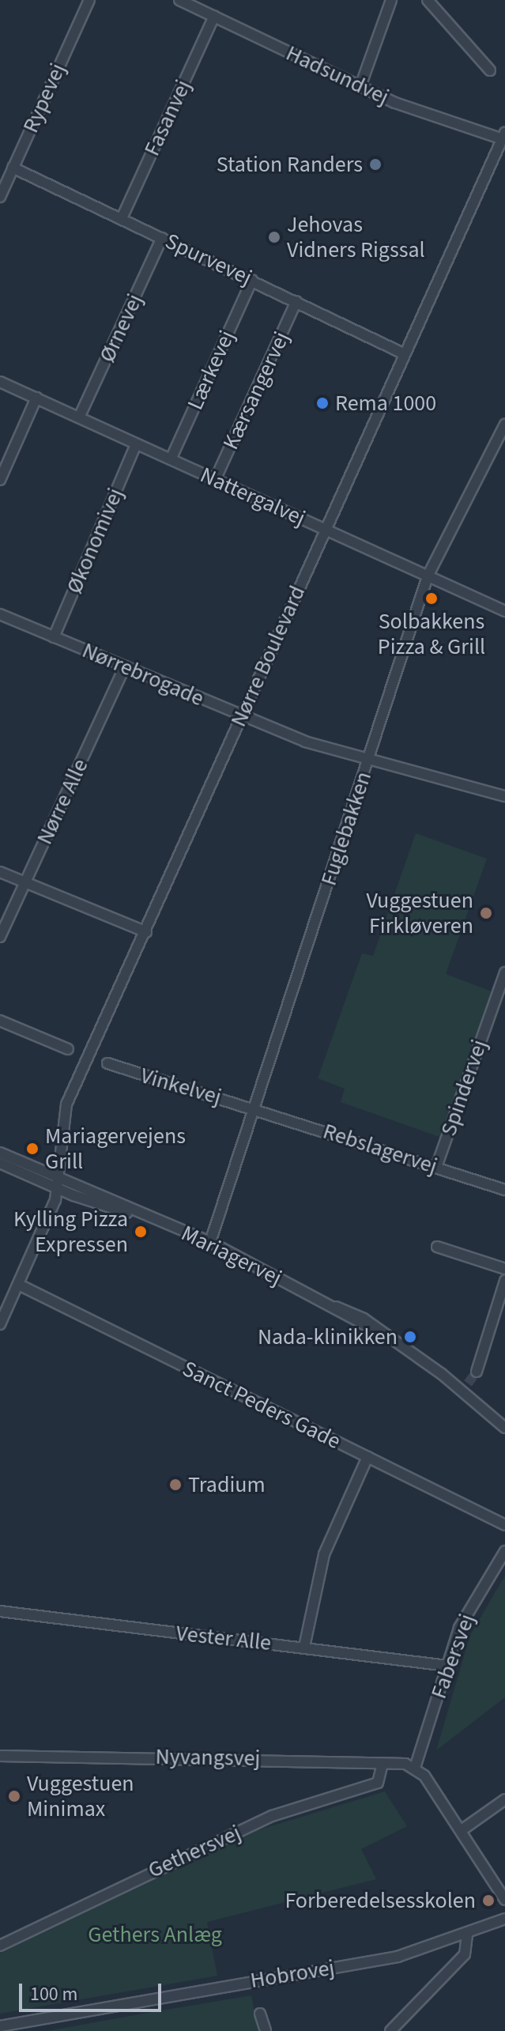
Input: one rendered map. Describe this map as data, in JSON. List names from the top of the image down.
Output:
{
  "streets": {
    "street": [
      "Hadsundvej",
      "Rypevej",
      "Fasanvej",
      "Spurvevej",
      "Ørnevej",
      "Lærkevej",
      "Kærsangervej",
      "Nattergalvej",
      "Økonomivej",
      "Nørre Boulevard",
      "Nørrebrogade",
      "Nørre Alle",
      "Fuglebakken",
      "Vinkelvej",
      "Spindervej",
      "Rebslagervej",
      "Mariagervej",
      "Sanct Peders Gade",
      "Vester Alle",
      "Fabersvej",
      "Nyvangsvej",
      "Gethersvej",
      "Hobrovej"
    ]
  },
  "crossings": [
    ["Hadsundvej", "Fasanvej"],
    ["Hadsundvej", "Nørre Boulevard"],
    ["Rypevej", "Spurvevej"],
    ["Fasanvej", "Spurvevej"],
    ["Spurvevej", "Ørnevej"],
    ["Spurvevej", "Lærkevej"],
    ["Spurvevej", "Kærsangervej"],
    ["Spurvevej", "Nørre Boulevard"],
    ["Ørnevej", "Nattergalvej"],
    ["Lærkevej", "Nattergalvej"],
    ["Kærsangervej", "Nattergalvej"],
    ["Nattergalvej", "Økonomivej"],
    ["Nattergalvej", "Nørre Boulevard"],
    ["Nattergalvej", "Fuglebakken"],
    ["Økonomivej", "Nørrebrogade"],
    ["Nørre Boulevard", "Nørrebrogade"],
    ["Nørre Boulevard", "Mariagervej"],
    ["Nørre Boulevard", "Sanct Peders Gade"],
    ["Nørrebrogade", "Nørre Alle"],
    ["Nørrebrogade", "Fuglebakken"],
    ["Fuglebakken", "Vinkelvej"],
    ["Fuglebakken", "Rebslagervej"],
    ["Fuglebakken", "Mariagervej"],
    ["Vinkelvej", "Rebslagervej"],
    ["Spindervej", "Rebslagervej"],
    ["Vester Alle", "Fabersvej"],
    ["Fabersvej", "Nyvangsvej"],
    ["Nyvangsvej", "Gethersvej"]
  ],
  "parks": ["Gethers Anlæg"],
  "places": [
    "Station Randers",
    "Jehovas Vidners Rigssal",
    "Rema 1000",
    "Solbakkens Pizza & Grill",
    "Vuggestuen Firkløveren",
    "Mariagervejens Grill",
    "Kylling Pizza Expressen",
    "Nada-klinikken",
    "Tradium",
    "Vuggestuen Minimax",
    "Forberedelsesskolen"
  ],
  "scale_bar": "100 m"
}
